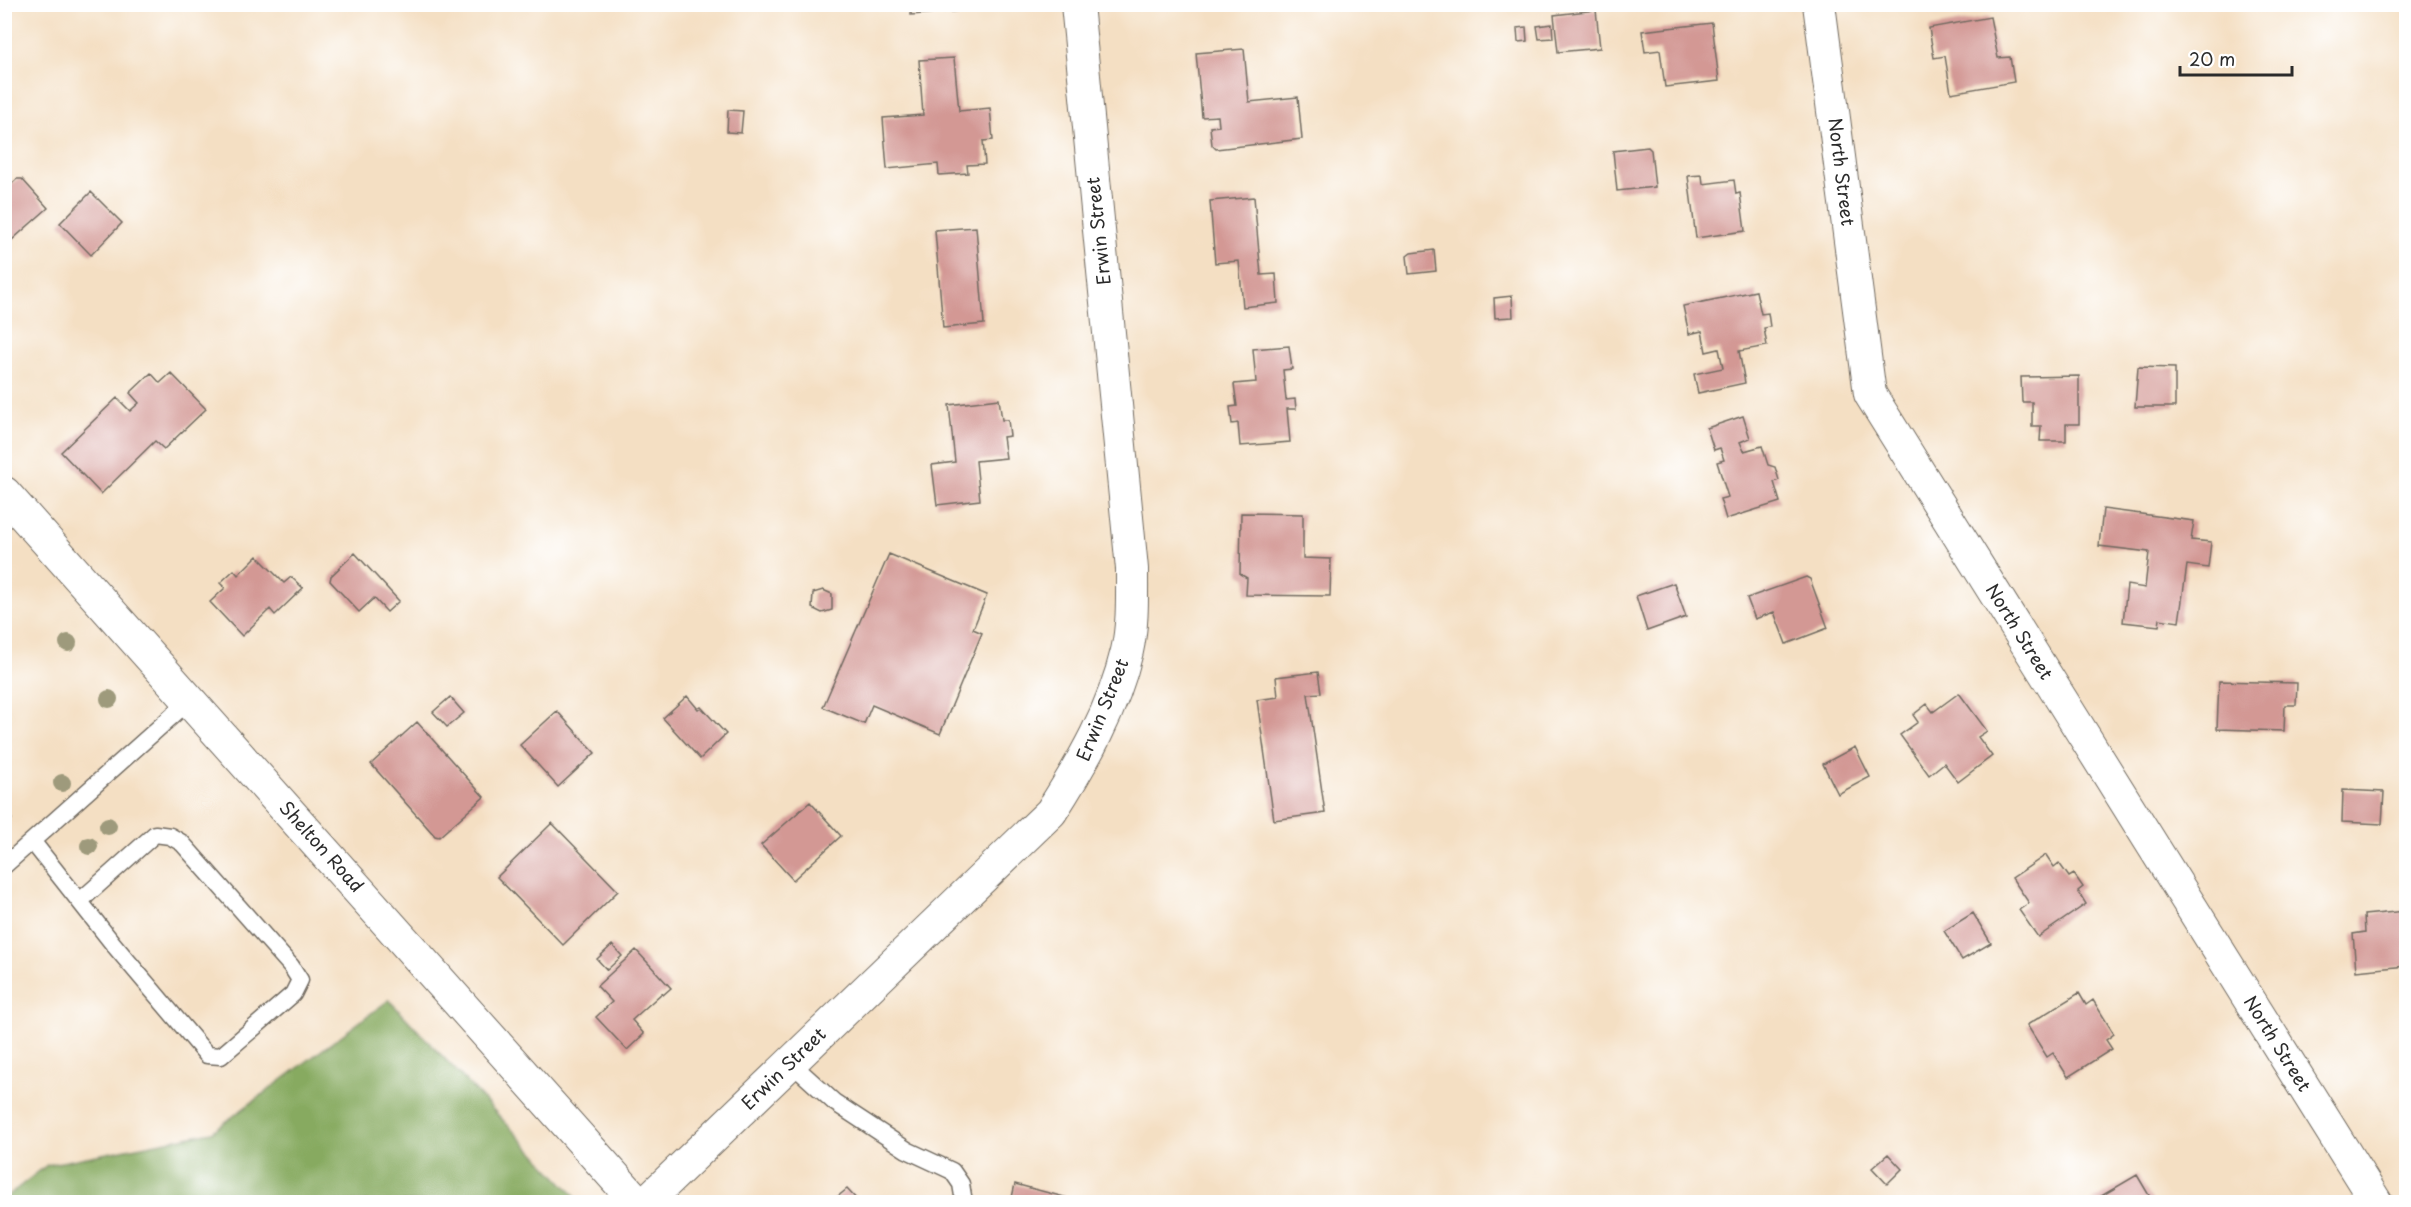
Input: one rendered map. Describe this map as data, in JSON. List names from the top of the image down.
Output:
{
  "streets": {
    "main road": ["Shelton Road"],
    "street": ["North Street", "Erwin Street"]
  },
  "scale_bar": "20 m"
}
